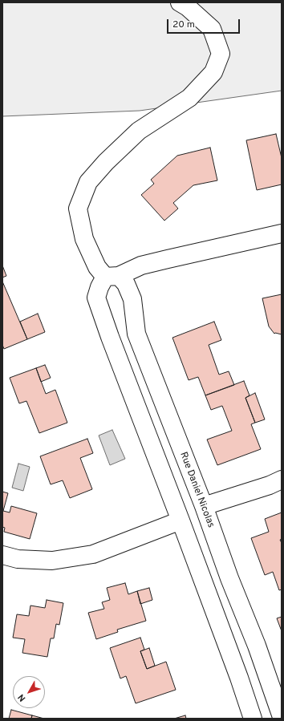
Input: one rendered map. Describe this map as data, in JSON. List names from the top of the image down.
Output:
{
  "streets": {
    "street": ["Rue Daniel Nicolas"]
  },
  "scale_bar": "20 m",
  "north": "bottom left"
}
